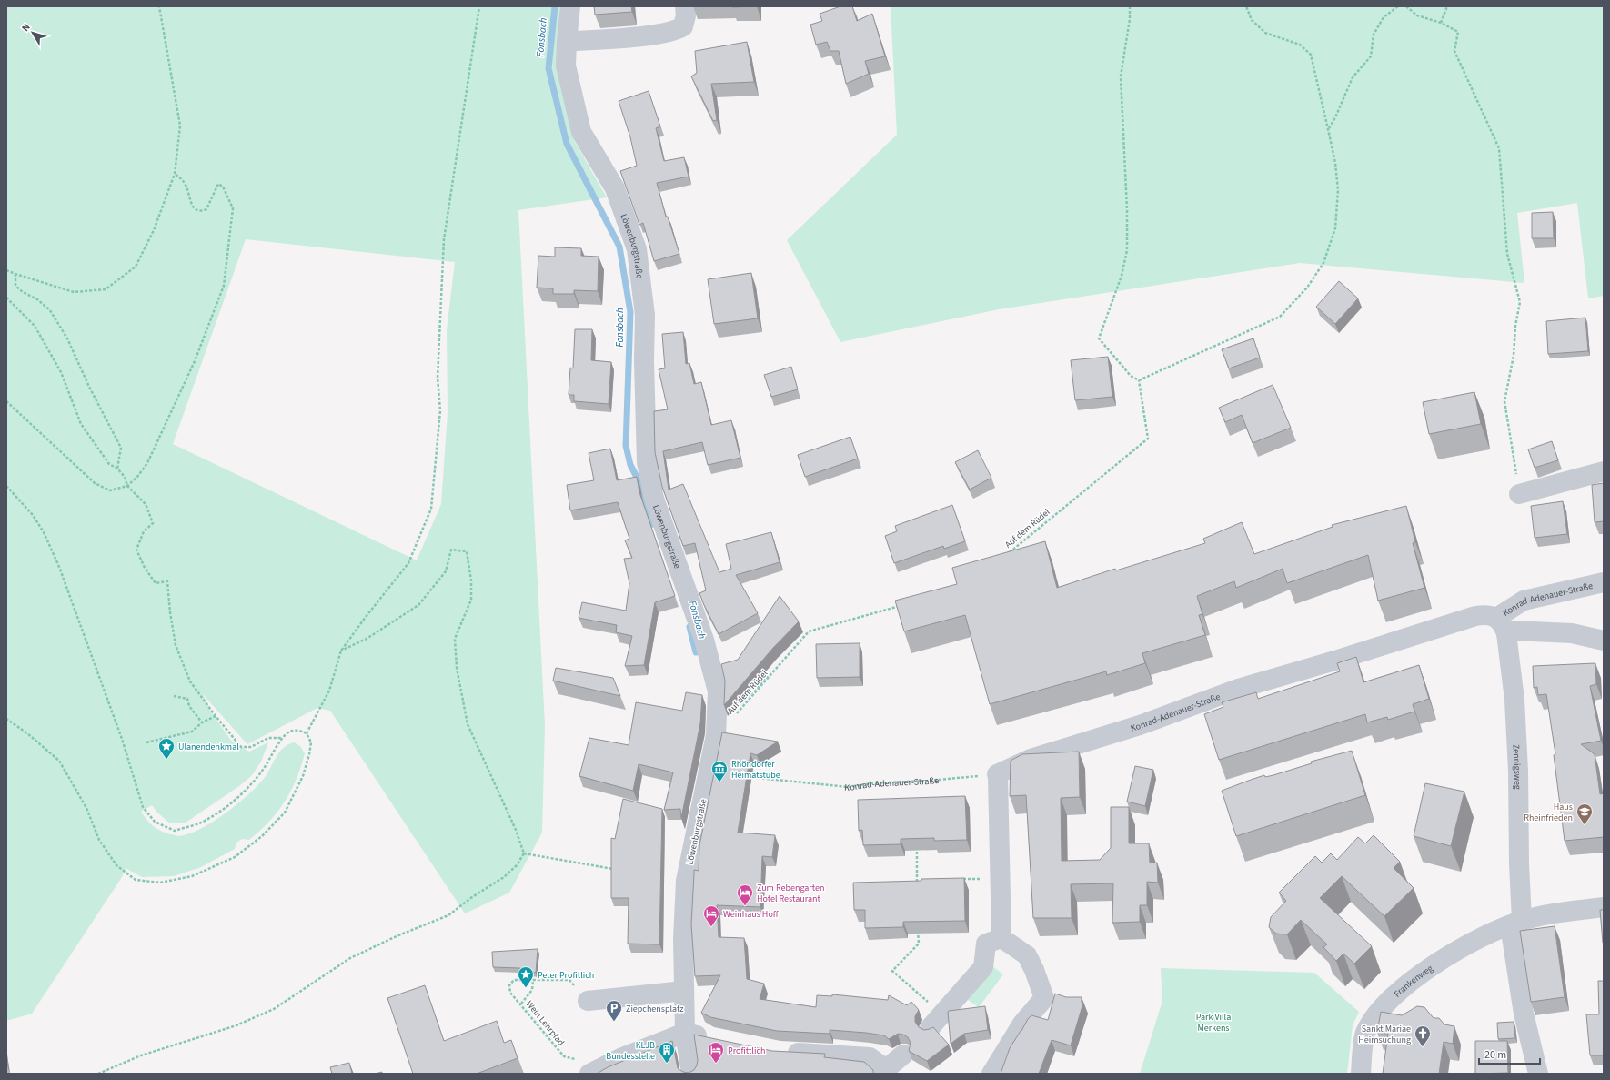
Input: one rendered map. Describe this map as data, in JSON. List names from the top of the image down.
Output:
{
  "streets": {
    "street": [
      "Löwenburgstraße",
      "Konrad-Adenauer-Straße",
      "Zennigsweg",
      "Frankenweg"
    ],
    "path": ["Auf dem Rüdel", "Wein Lehrpfad"]
  },
  "crossings": [
    ["Löwenburgstraße", "Auf dem Rüdel"],
    ["Konrad-Adenauer-Straße", "Zennigsweg"],
    ["Zennigsweg", "Frankenweg"]
  ],
  "water": ["Fonsbach"],
  "parks": ["Park Villa Merkens"],
  "places": {
    "place": ["Ulanendenkmal", "Peter Profitlich"],
    "museum": ["Rhöndorfer Heimatstube"],
    "school or university": ["Haus Rheinfrieden"],
    "hotel": ["Zum Rebengarten Hotel Restaurant", "Weinhaus Hoff", "Profittlich"],
    "parking": ["Ziepchensplatz"],
    "church": ["Sankt Mariae Heimsuchung"],
    "building": ["KLJB Bundesstelle"]
  },
  "scale_bar": "20 m",
  "north": "top left"
}
